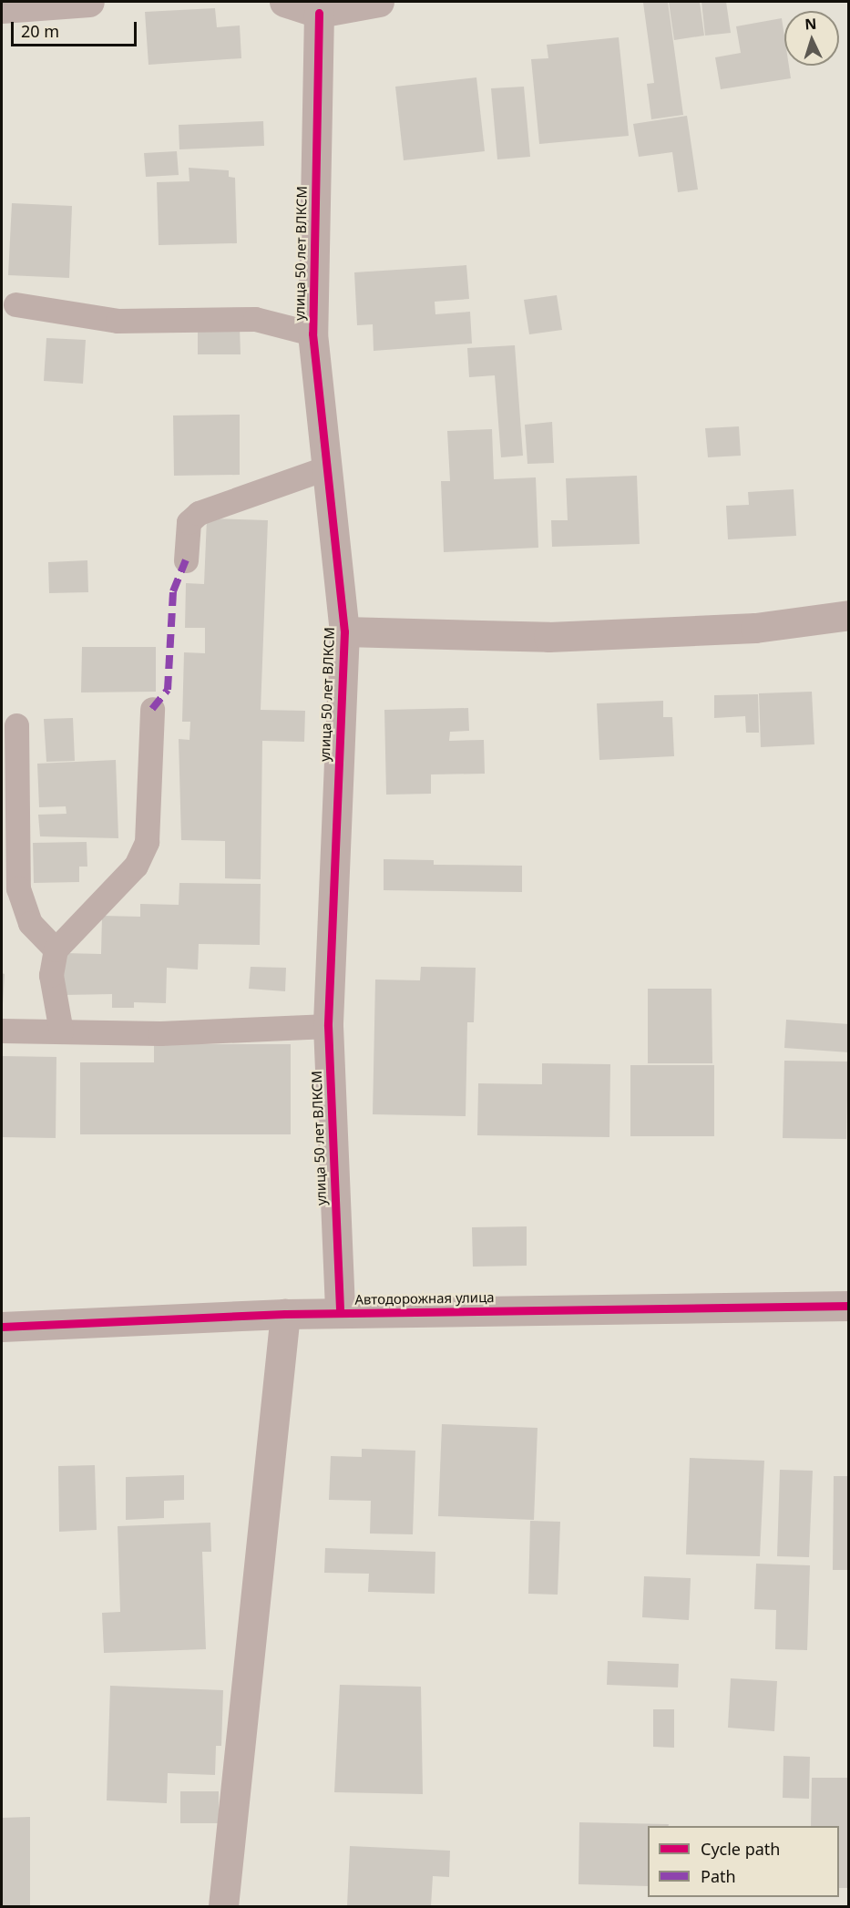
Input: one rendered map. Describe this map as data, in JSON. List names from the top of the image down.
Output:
{
  "streets": {
    "street": ["улица 50 лет ВЛКСМ", "Автодорожная улица"]
  },
  "crossings": [
    ["улица 50 лет ВЛКСМ", "Автодорожная улица"]
  ],
  "legend": ["Cycle path", "Path"],
  "scale_bar": "20 m",
  "north": "top"
}
